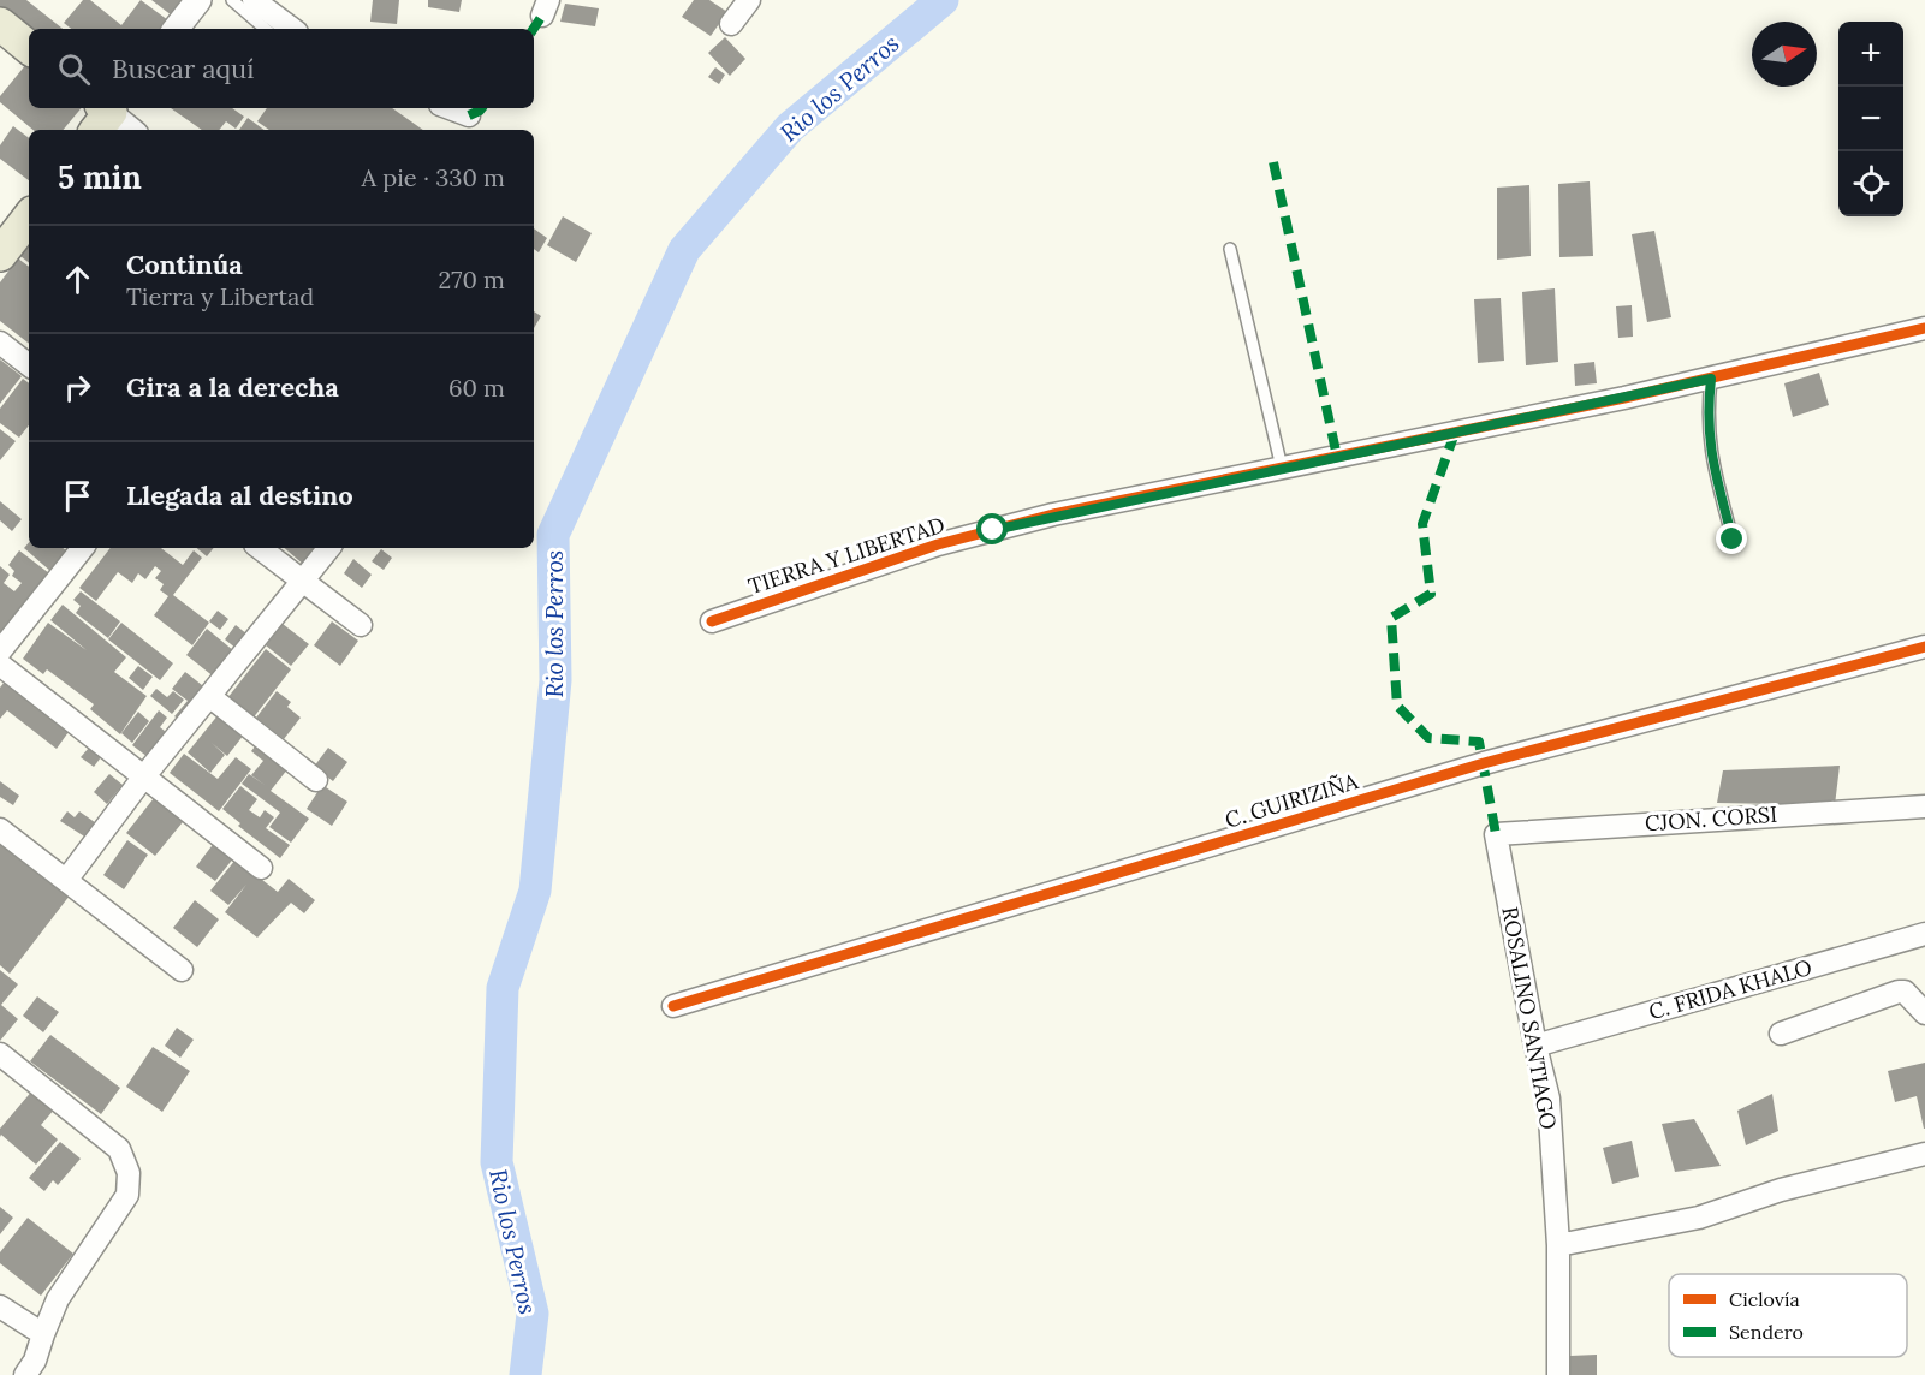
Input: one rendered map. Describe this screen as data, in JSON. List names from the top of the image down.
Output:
{
  "streets": {
    "street": [
      "TIERRA Y LIBERTAD",
      "C. GUIRIZIÑA",
      "CJON. CORSI",
      "C. FRIDA KHALO",
      "ROSALINO SANTIAGO"
    ]
  },
  "crossings": [
    ["CJON. CORSI", "ROSALINO SANTIAGO"],
    ["C. FRIDA KHALO", "ROSALINO SANTIAGO"]
  ],
  "water": ["Rio los Perros"],
  "legend": ["Ciclovía", "Sendero"],
  "north": "right",
  "page": {
    "map_buttons": ["+", "−"],
    "search": "Buscar aquí",
    "heading": ["5 min", "A pie · 330 m"],
    "list": [
      ["Continúa", "Tierra y Libertad", "270 m"],
      ["Gira a la derecha", "60 m"],
      "Llegada al destino"
    ]
  }
}
